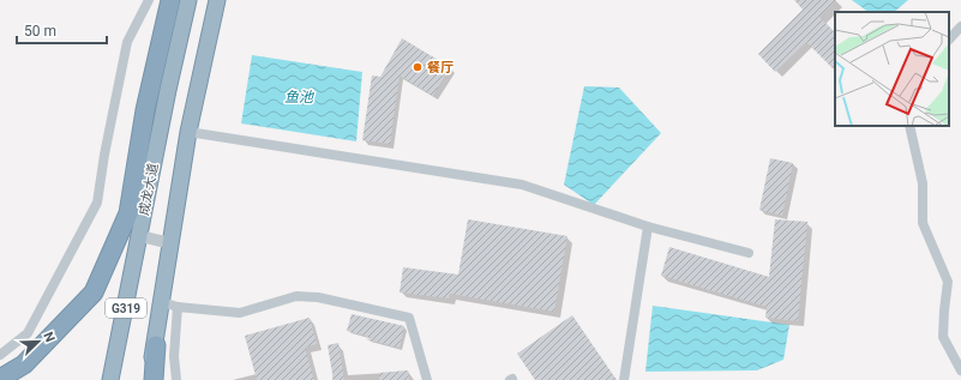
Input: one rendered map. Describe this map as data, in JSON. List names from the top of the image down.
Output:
{
  "streets": {
    "highway": ["成龙大道", "G319"]
  },
  "water": ["鱼池"],
  "places": ["餐厅"],
  "scale_bar": "50 m",
  "north": "top right"
}
